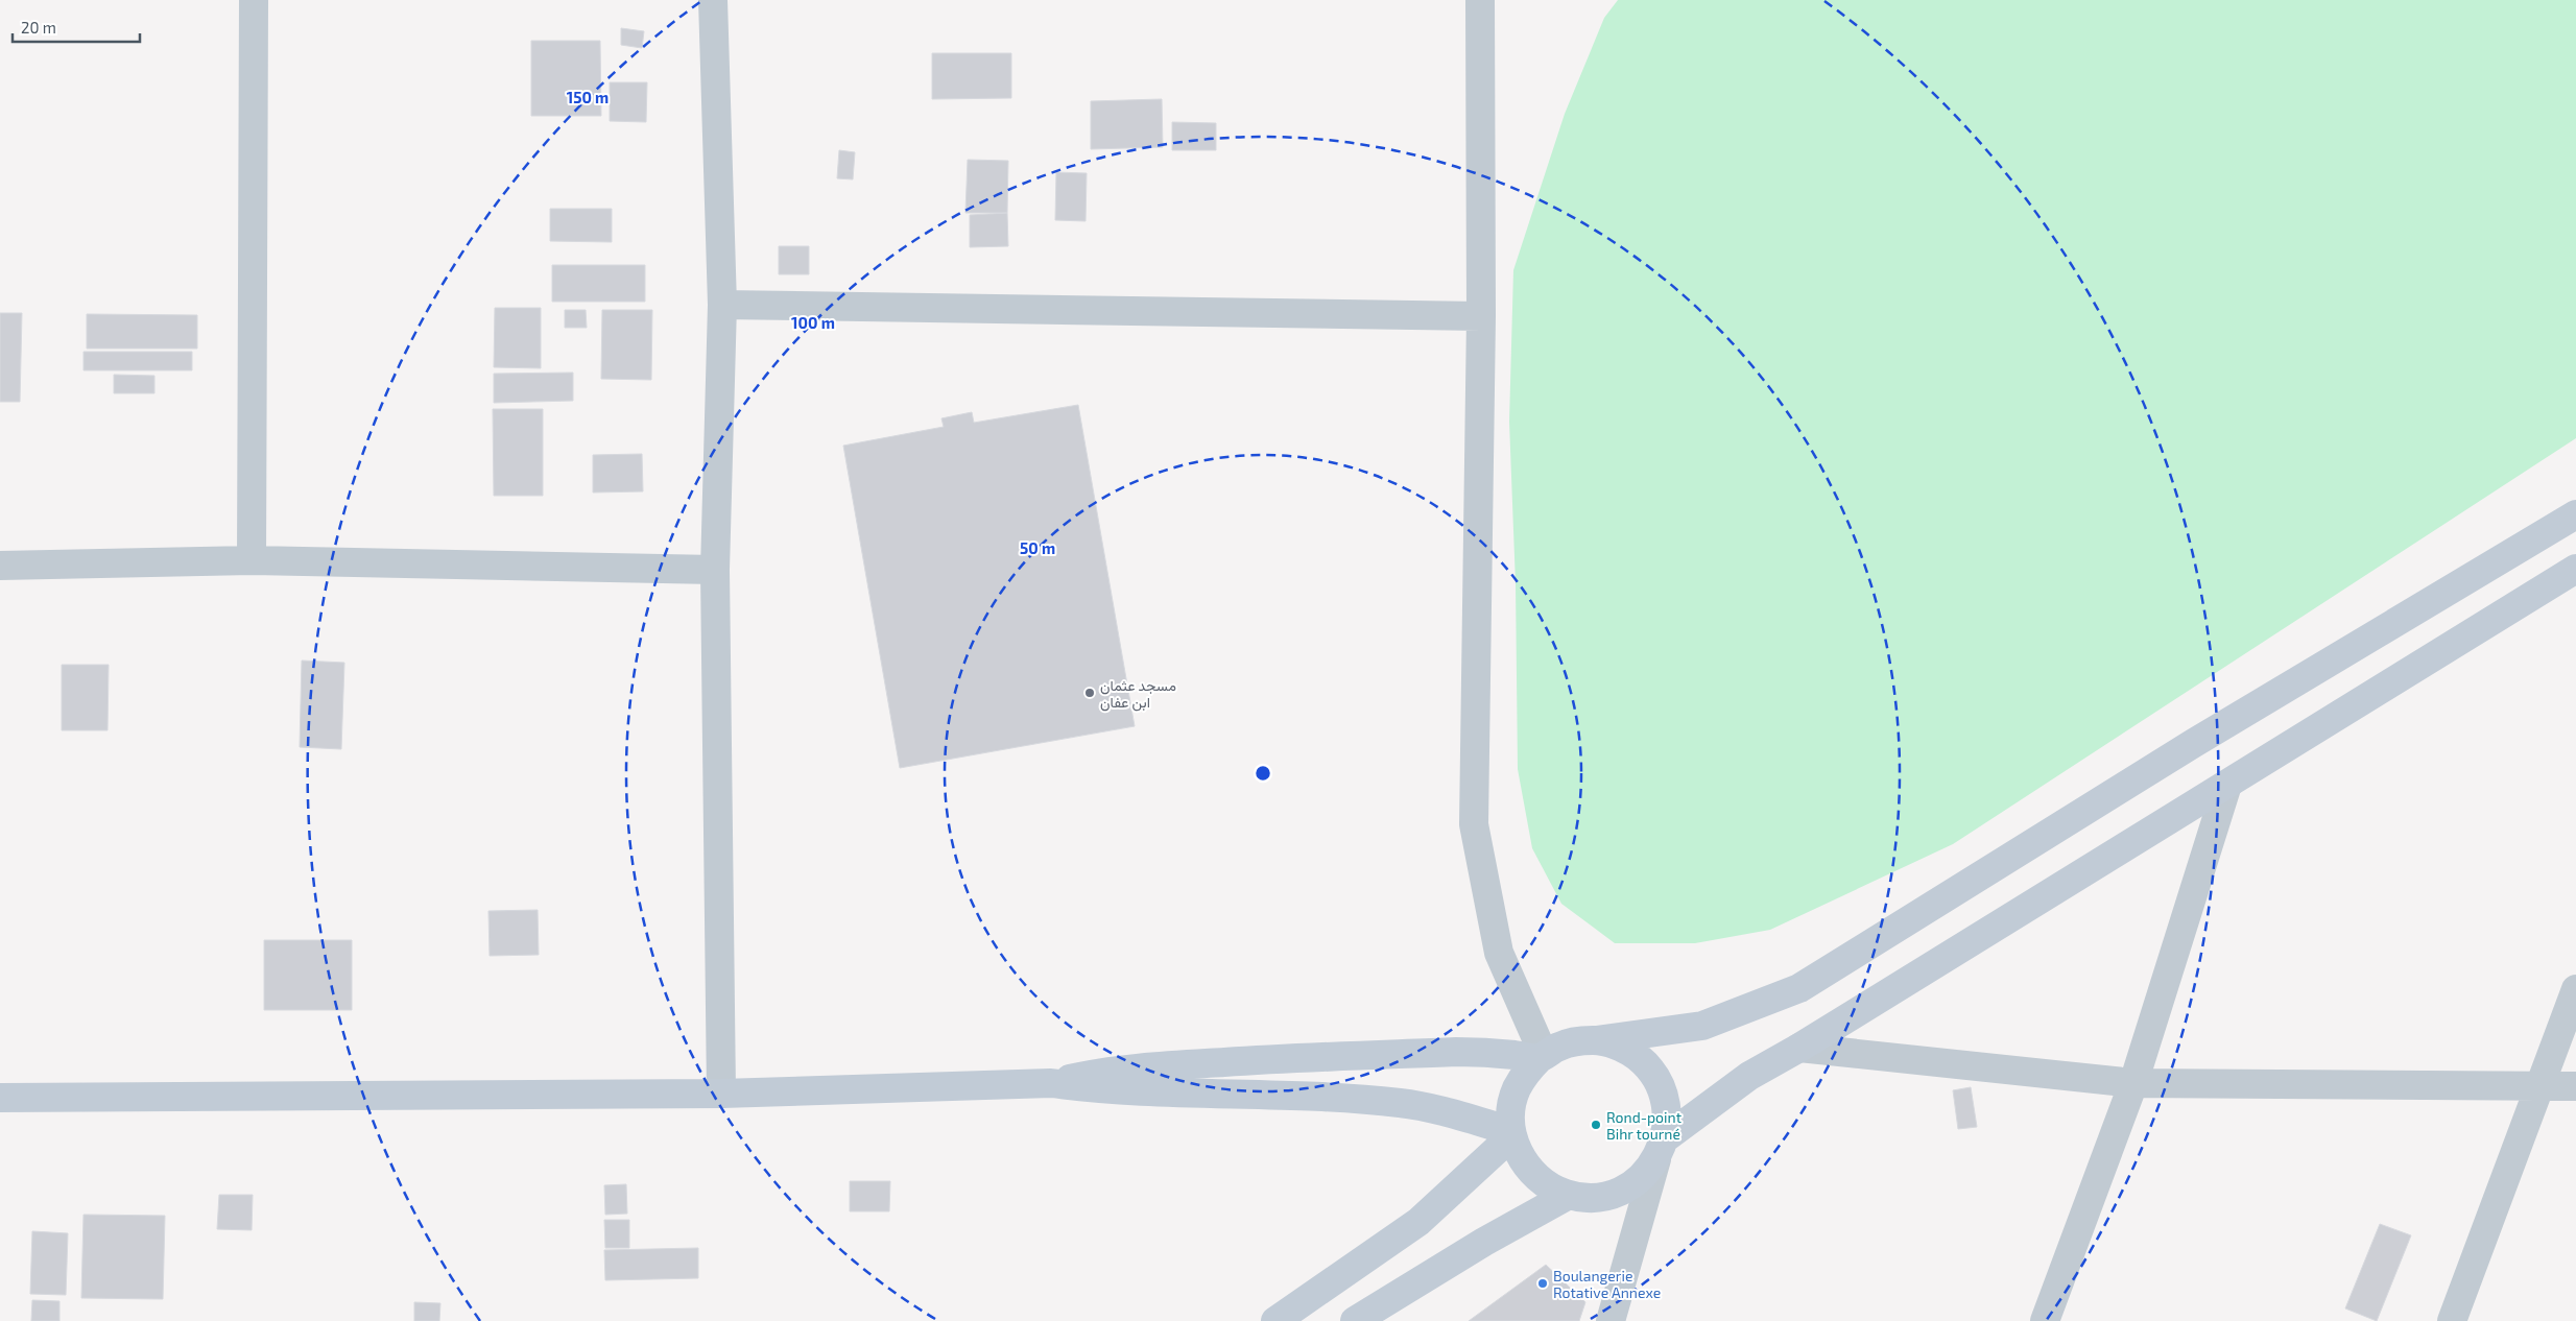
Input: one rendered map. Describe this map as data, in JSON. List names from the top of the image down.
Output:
{
  "places": ["مسجد عثمان ابن عفان", "Rond-point Bihr tourné", "Boulangerie Rotative Annexe"],
  "scale_bar": "20 m",
  "rings": ["150 m", "100 m", "50 m"]
}
